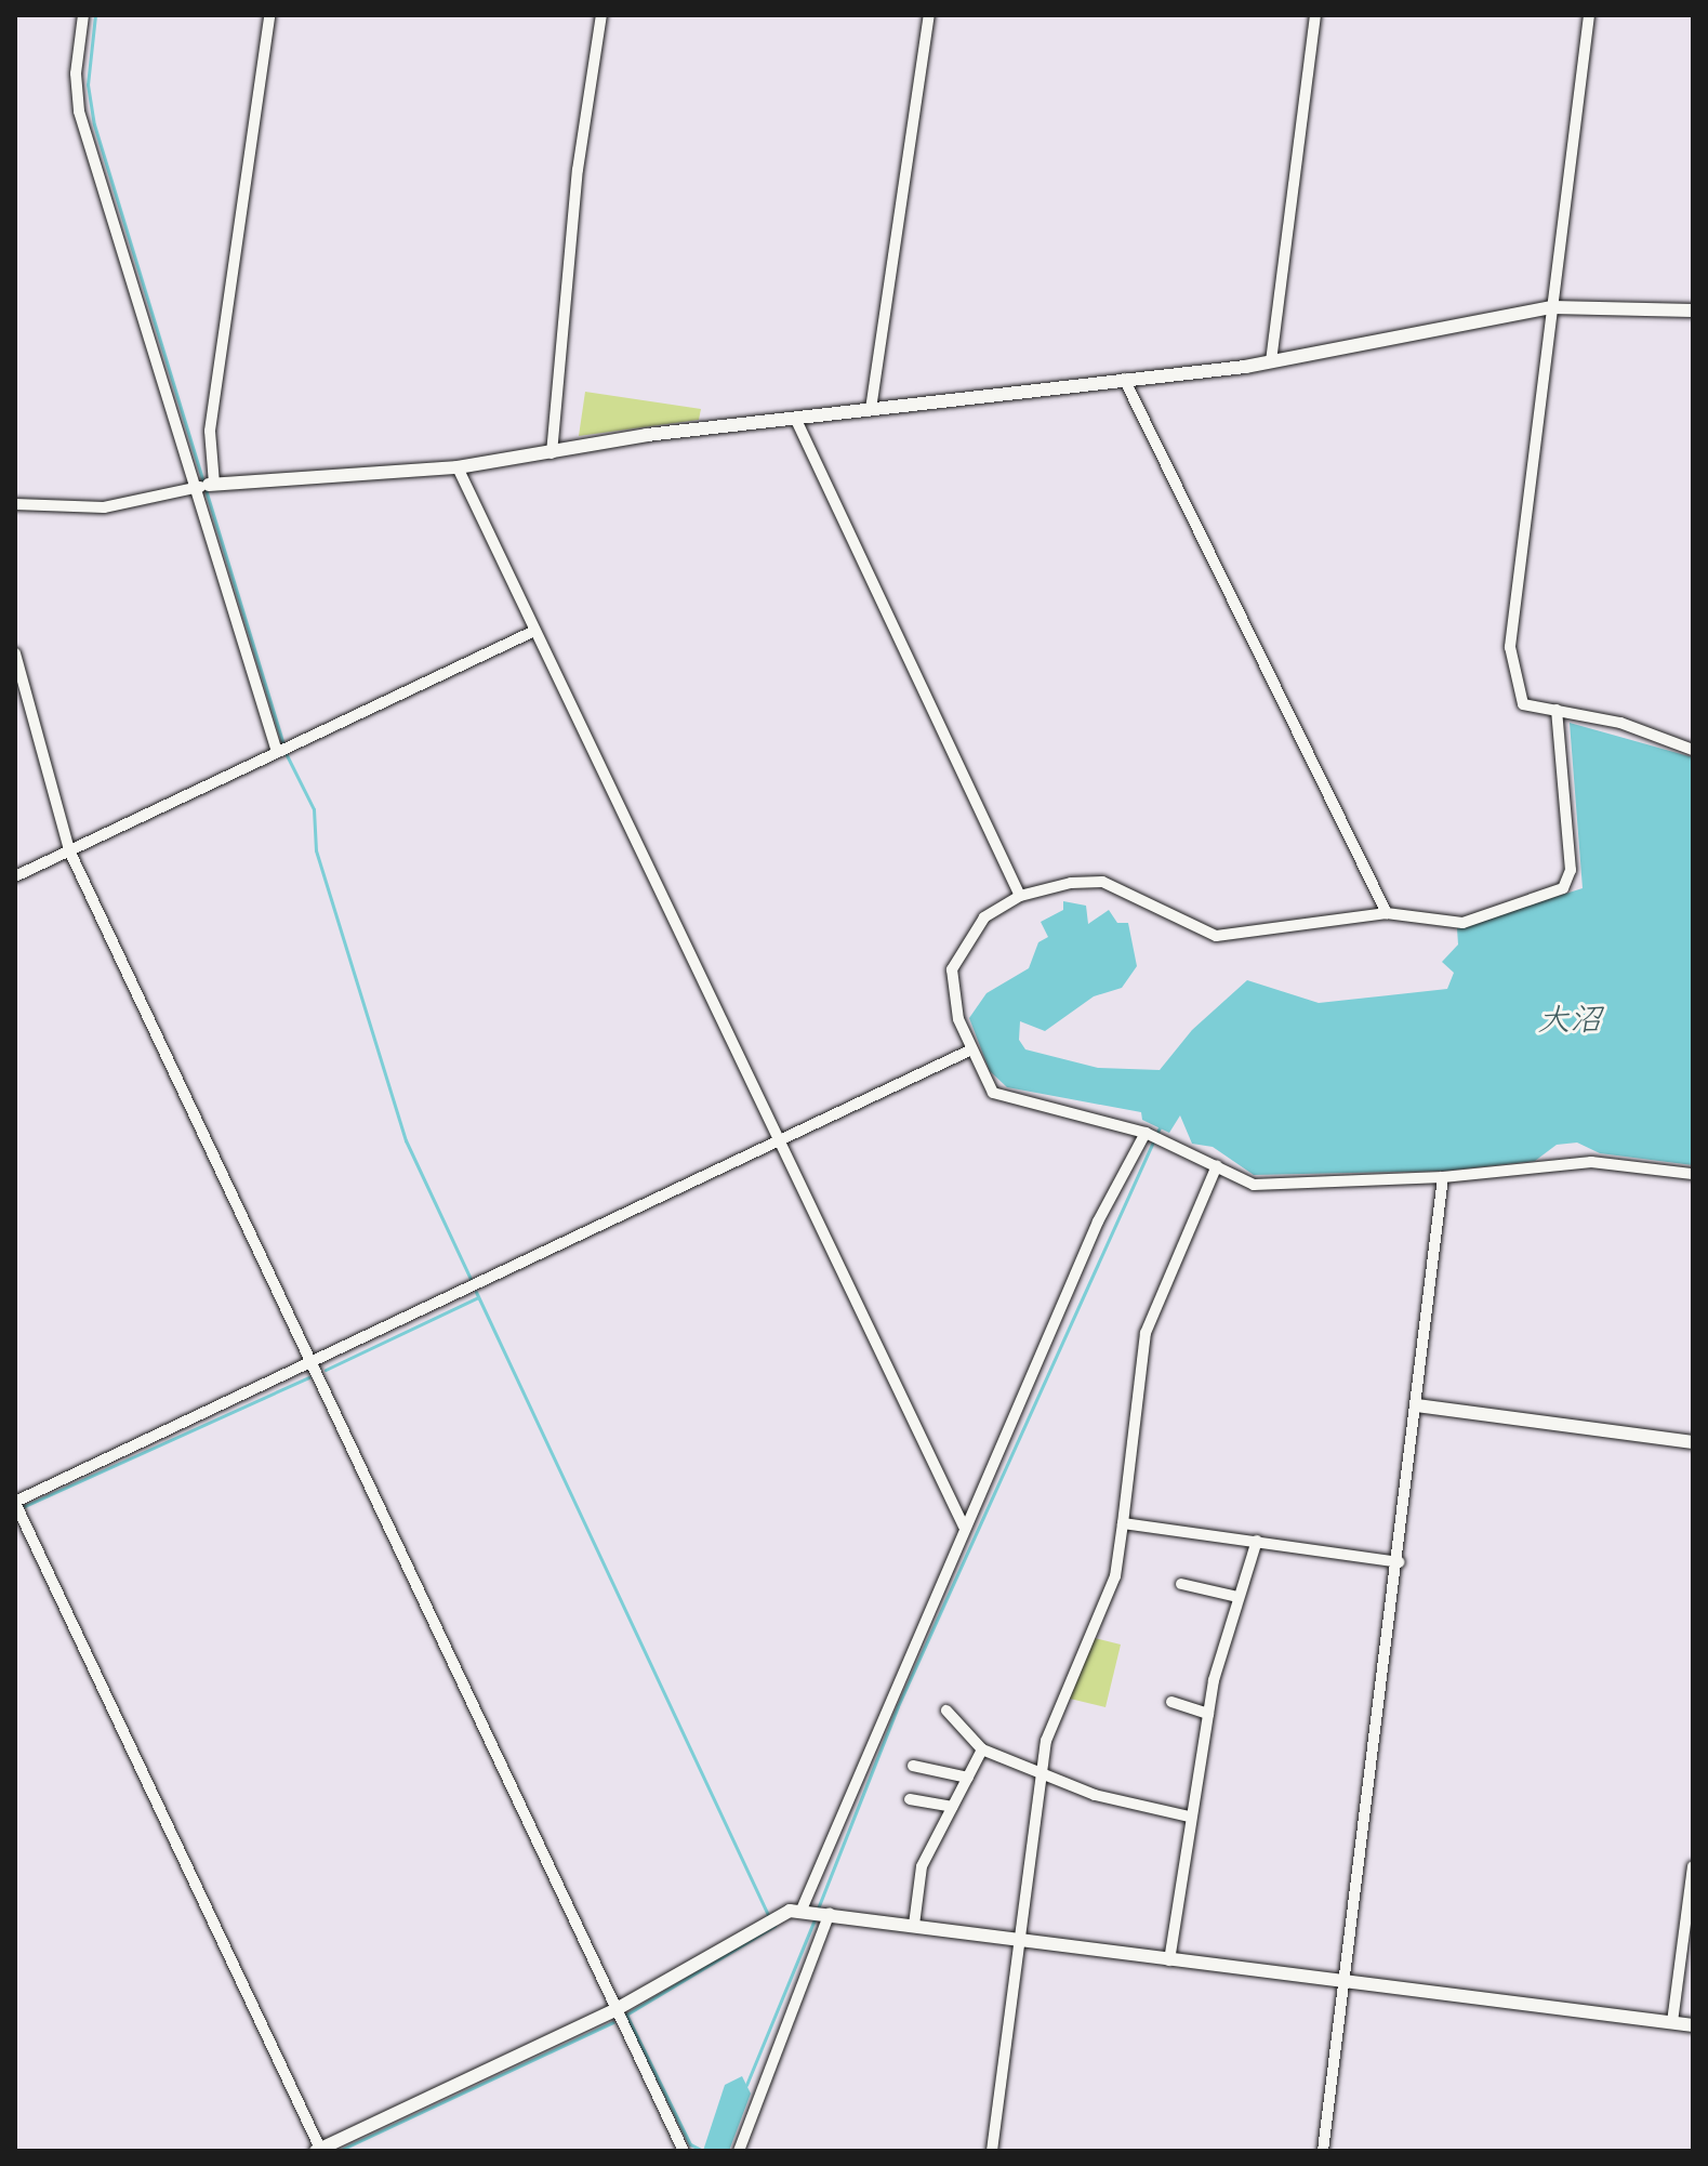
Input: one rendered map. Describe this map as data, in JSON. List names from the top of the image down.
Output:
{
  "water": ["大沼"]
}
